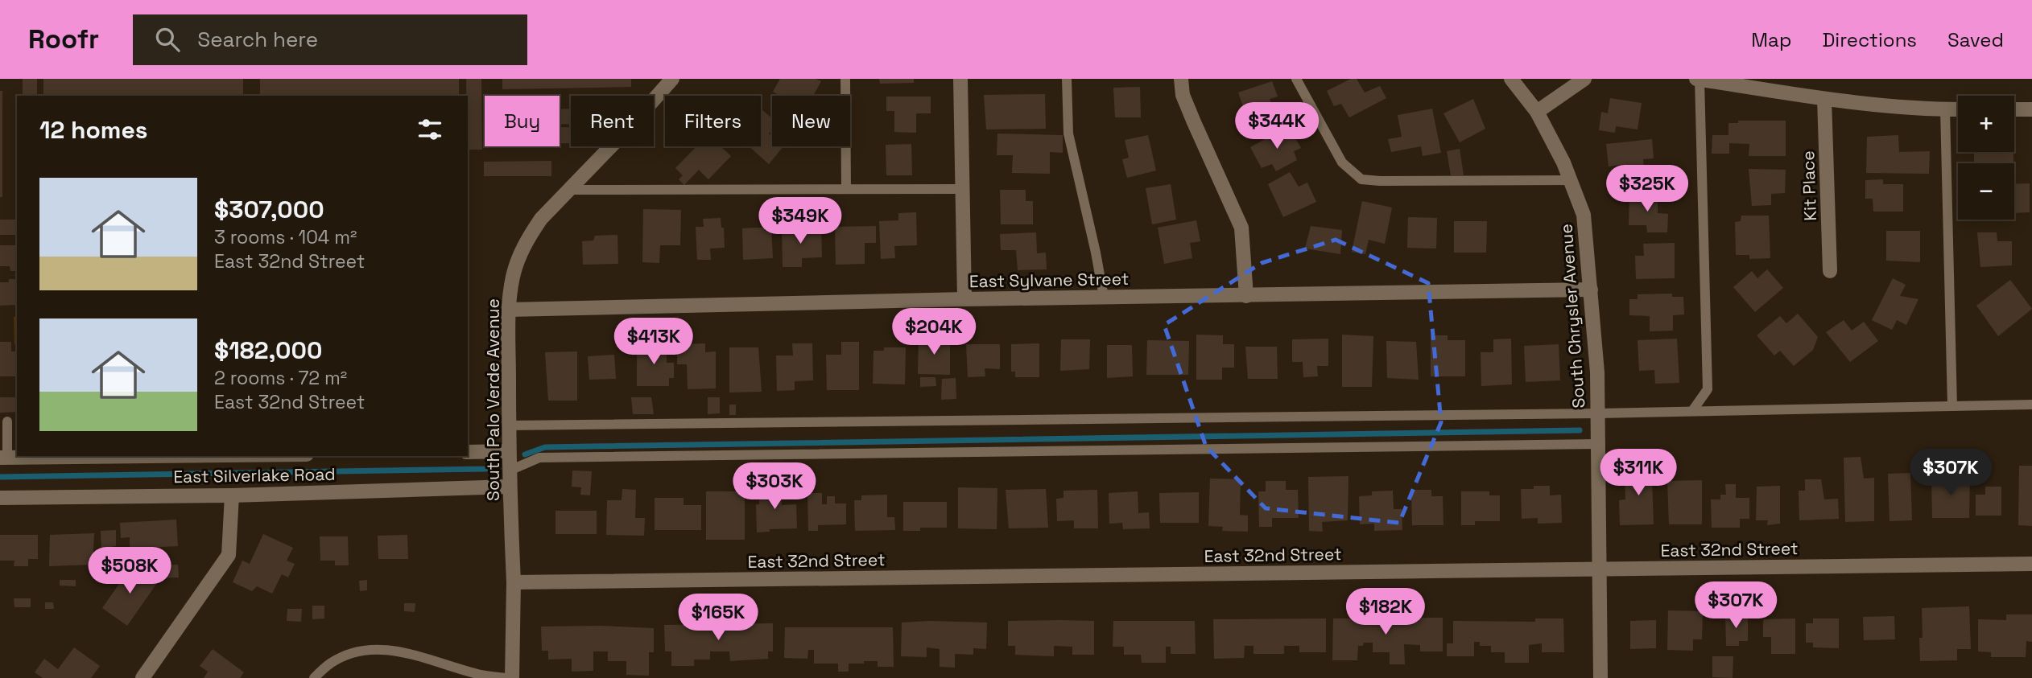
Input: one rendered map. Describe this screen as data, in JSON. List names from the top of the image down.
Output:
{
  "streets": {
    "street": [
      "Kit Place",
      "East Sylvane Street",
      "South Chrysler Avenue",
      "South Palo Verde Avenue",
      "East Silverlake Road",
      "East 32nd Street"
    ]
  },
  "crossings": [
    ["East Sylvane Street", "South Chrysler Avenue"],
    ["East Sylvane Street", "South Palo Verde Avenue"],
    ["South Chrysler Avenue", "East 32nd Street"],
    ["South Palo Verde Avenue", "East Silverlake Road"],
    ["South Palo Verde Avenue", "East 32nd Street"]
  ],
  "page": {
    "header": "Roofr",
    "search": "Search here",
    "nav": ["Map", "Directions", "Saved"],
    "map_buttons": ["+", "−"],
    "chip": [
      "Buy",
      "Rent",
      "Filters",
      "New"
    ],
    "heading": "12 homes",
    "price": [
      "$344K",
      "$325K",
      "$349K",
      "$204K",
      "$413K",
      "$311K",
      "$307K",
      "$303K",
      "$508K",
      "$307K",
      "$182K",
      "$165K"
    ],
    "list": [
      {
        "name": "$307,000",
        "note": "3 rooms · 104 m² · East 32nd Street"
      },
      {
        "name": "$182,000",
        "note": "2 rooms · 72 m² · East 32nd Street"
      }
    ]
  }
}
